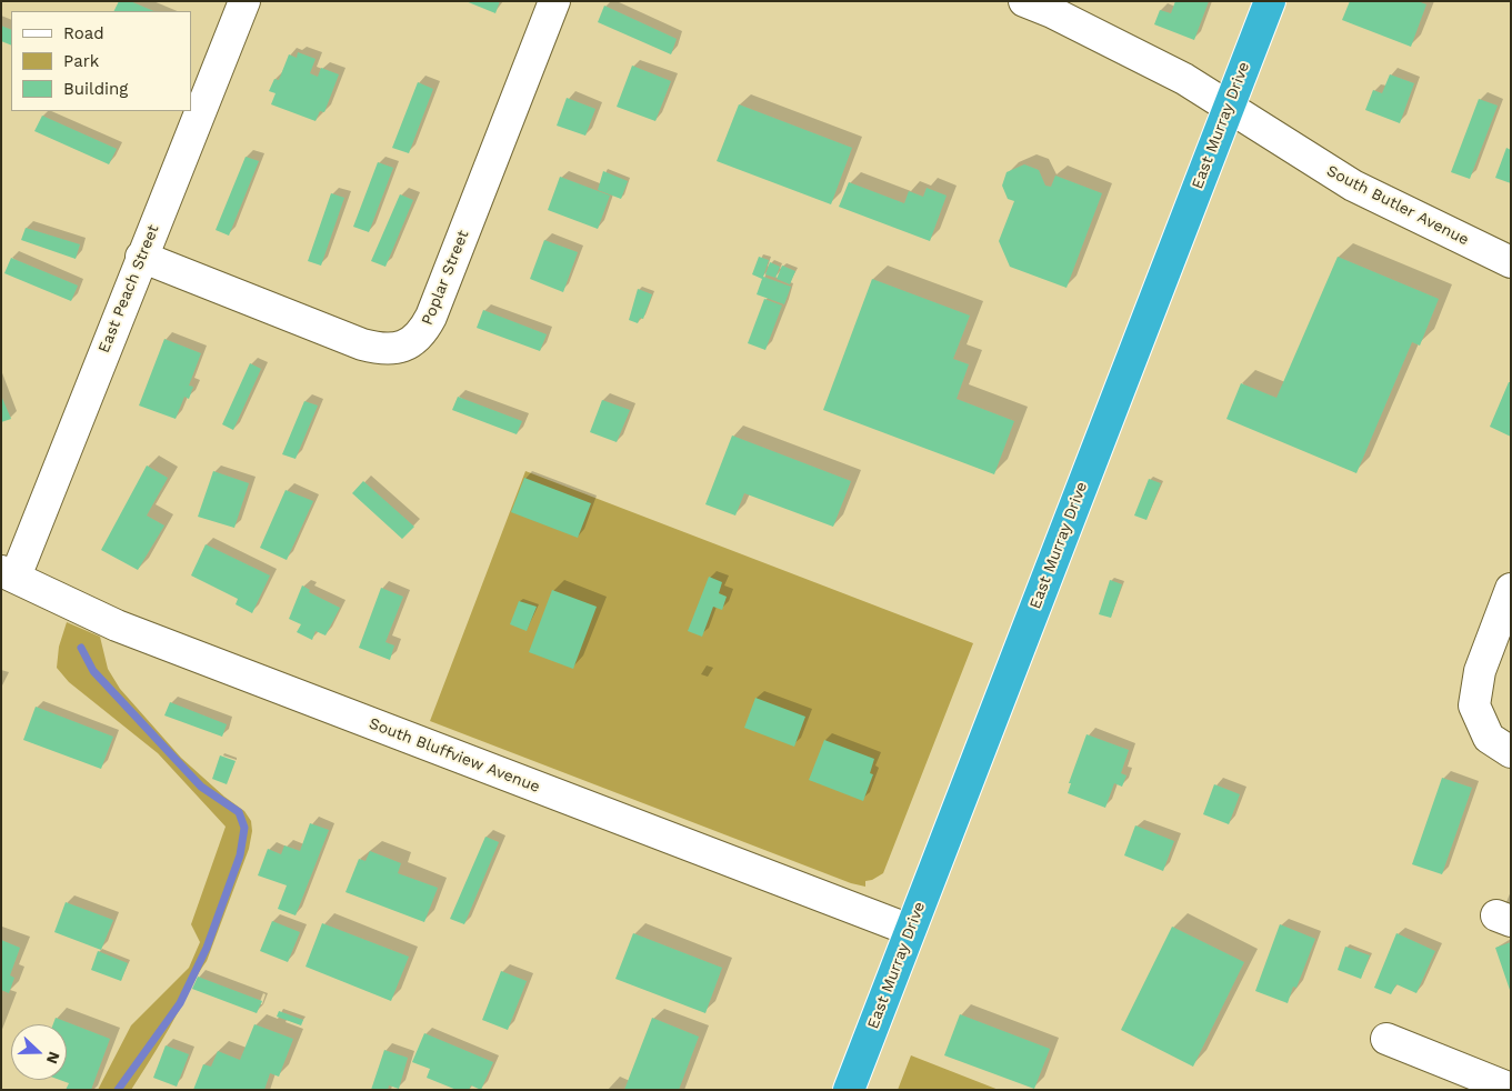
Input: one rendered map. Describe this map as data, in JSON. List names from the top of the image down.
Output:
{
  "streets": {
    "highway": ["East Murray Drive"],
    "street": [
      "South Butler Avenue",
      "Poplar Street",
      "East Peach Street",
      "South Bluffview Avenue"
    ]
  },
  "crossings": [
    ["East Murray Drive", "South Butler Avenue"],
    ["East Murray Drive", "South Bluffview Avenue"],
    ["Poplar Street", "East Peach Street"],
    ["East Peach Street", "South Bluffview Avenue"]
  ],
  "legend": ["Road", "Park", "Building"],
  "north": "right"
}
